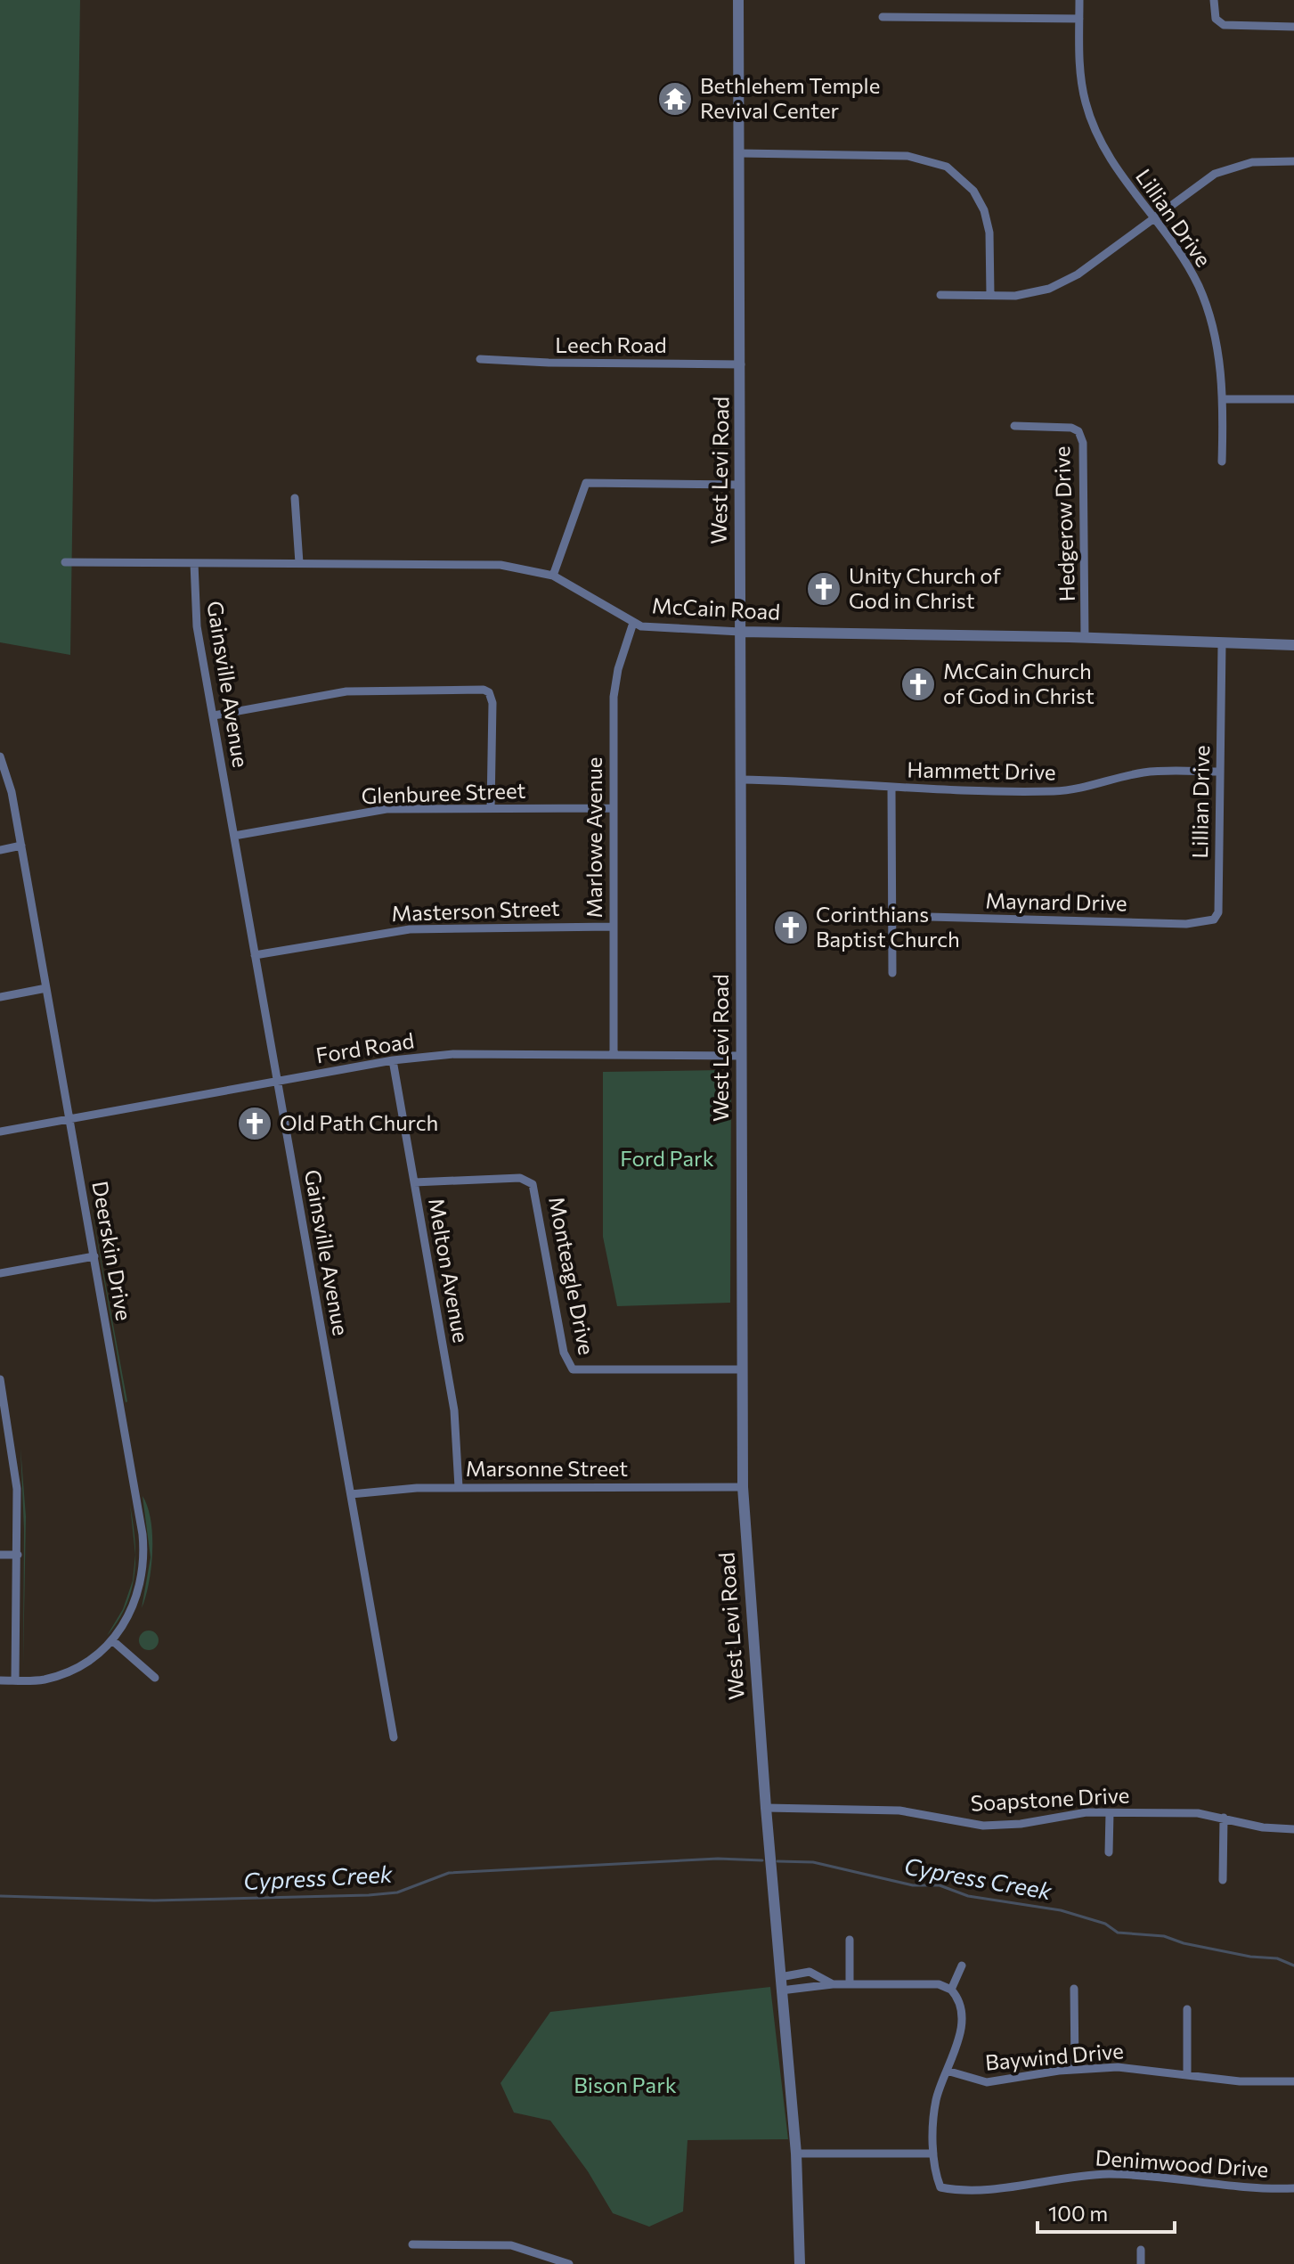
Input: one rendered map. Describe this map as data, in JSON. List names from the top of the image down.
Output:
{
  "streets": {
    "street": [
      "Lillian Drive",
      "Leech Road",
      "West Levi Road",
      "Hedgerow Drive",
      "McCain Road",
      "Gainsville Avenue",
      "Hammett Drive",
      "Glenburee Street",
      "Marlowe Avenue",
      "Maynard Drive",
      "Masterson Street",
      "Ford Road",
      "Deerskin Drive",
      "Melton Avenue",
      "Monteagle Drive",
      "Marsonne Street",
      "Soapstone Drive",
      "Baywind Drive",
      "Denimwood Drive"
    ]
  },
  "crossings": [
    ["Lillian Drive", "McCain Road"],
    ["Lillian Drive", "Hammett Drive"],
    ["Lillian Drive", "Maynard Drive"],
    ["Leech Road", "West Levi Road"],
    ["West Levi Road", "McCain Road"],
    ["West Levi Road", "Hammett Drive"],
    ["West Levi Road", "Ford Road"],
    ["West Levi Road", "Monteagle Drive"],
    ["West Levi Road", "Marsonne Street"],
    ["West Levi Road", "Soapstone Drive"],
    ["Hedgerow Drive", "McCain Road"],
    ["McCain Road", "Gainsville Avenue"],
    ["McCain Road", "Marlowe Avenue"],
    ["Gainsville Avenue", "Glenburee Street"],
    ["Gainsville Avenue", "Masterson Street"],
    ["Gainsville Avenue", "Ford Road"],
    ["Gainsville Avenue", "Marsonne Street"],
    ["Glenburee Street", "Marlowe Avenue"],
    ["Marlowe Avenue", "Masterson Street"],
    ["Marlowe Avenue", "Ford Road"],
    ["Ford Road", "Deerskin Drive"],
    ["Ford Road", "Melton Avenue"],
    ["Melton Avenue", "Monteagle Drive"],
    ["Melton Avenue", "Marsonne Street"]
  ],
  "water": ["Cypress Creek"],
  "parks": ["Ford Park", "Bison Park"],
  "places": {
    "temple": ["Bethlehem Temple Revival Center"],
    "church": [
      "Unity Church of God in Christ",
      "McCain Church of God in Christ",
      "Corinthians Baptist Church",
      "Old Path Church"
    ]
  },
  "scale_bar": "100 m"
}
